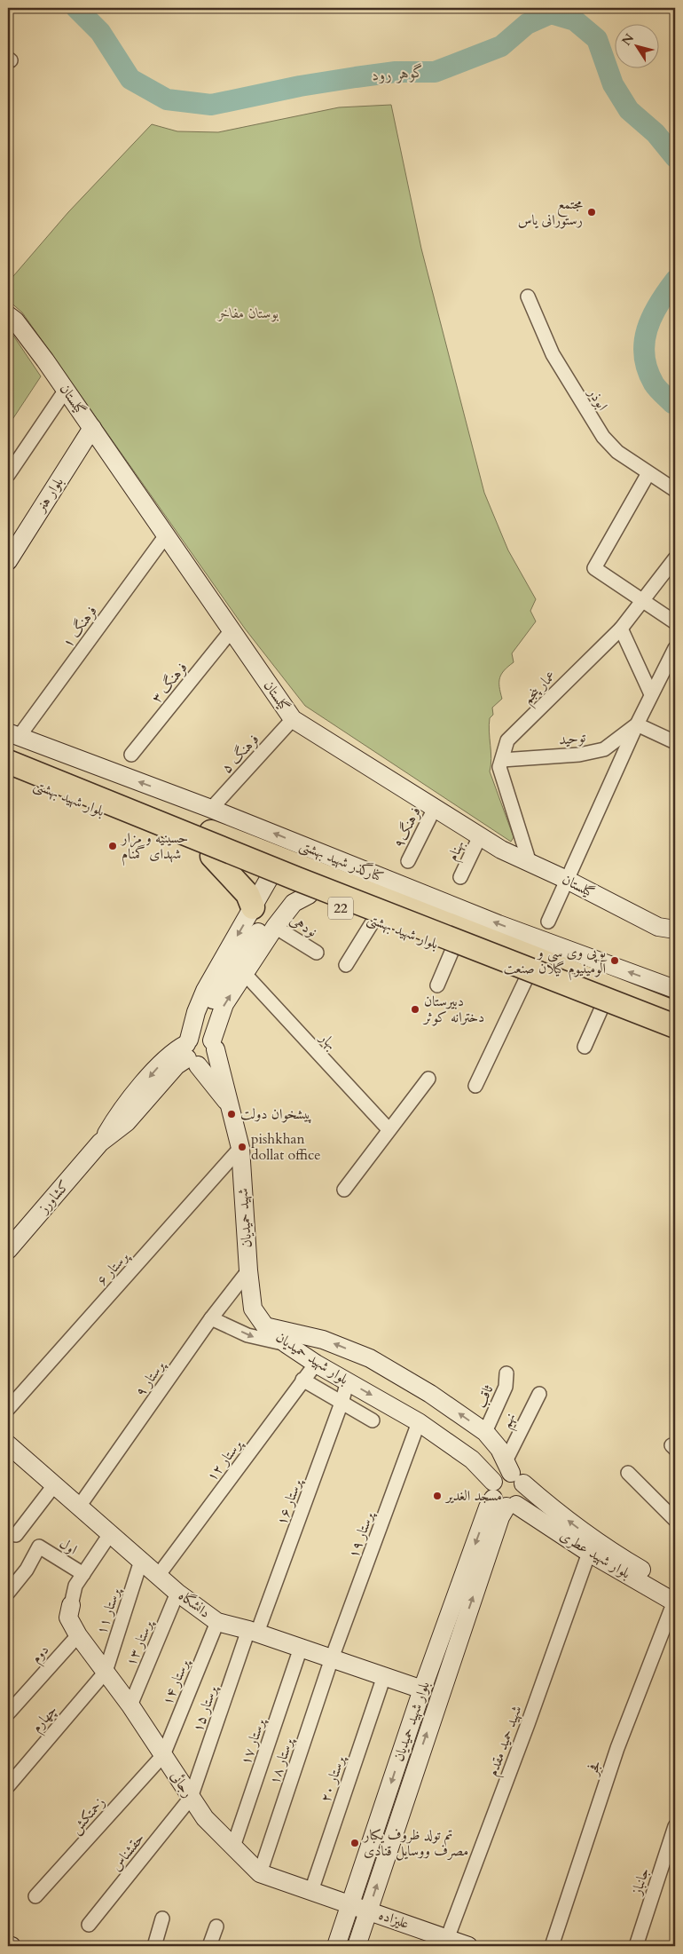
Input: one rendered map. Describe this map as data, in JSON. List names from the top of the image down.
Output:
{
  "streets": {
    "highway": ["بلوار شهید بهشتی", "22"],
    "street": [
      "گیلستان",
      "ابوذر",
      "بلوار هنر",
      "فرهنگ ۱",
      "فرهنگ ۳",
      "عمار پنجم",
      "توحید",
      "فرهنگ ۵",
      "فرهنگ۹",
      "بهنام",
      "کنارگذر شهید بهشتی",
      "نودهی",
      "بهار",
      "کشاورز",
      "شهید حمیدیان",
      "پرستار ۶",
      "بلوار شهید حمیدیان",
      "پرستار ۹",
      "ثاقب",
      "نهم",
      "پرستار ۱۲",
      "پرستار ۱۶",
      "پرستار ۱۹",
      "اول",
      "بلوار شهید عطری",
      "دانشگاه",
      "پرستار ۱۱",
      "پرستار ۱۳",
      "دوم",
      "پرستار ۱۴",
      "پرستار ۱۵",
      "چهارم",
      "شهید حمید مقدم",
      "پرستار ۱۷",
      "پرستار ۱۸",
      "فجر",
      "پرستار ۲۰",
      "رجائی",
      "زحمتکش",
      "حقشناس",
      "جانباز",
      "علیزاده"
    ]
  },
  "crossings": [
    ["گیلستان", "بلوار هنر"],
    ["گیلستان", "فرهنگ ۱"],
    ["گیلستان", "فرهنگ ۳"],
    ["گیلستان", "عمار پنجم"],
    ["گیلستان", "فرهنگ ۵"],
    ["گیلستان", "فرهنگ۹"],
    ["گیلستان", "بهنام"],
    ["فرهنگ ۱", "بلوار شهید بهشتی"],
    ["فرهنگ ۱", "کنارگذر شهید بهشتی"],
    ["عمار پنجم", "توحید"],
    ["فرهنگ ۵", "کنارگذر شهید بهشتی"],
    ["بلوار شهید بهشتی", "کنارگذر شهید بهشتی"],
    ["بلوار شهید بهشتی", "شهید حمیدیان"],
    ["کشاورز", "شهید حمیدیان"],
    ["شهید حمیدیان", "پرستار ۶"],
    ["شهید حمیدیان", "بلوار شهید حمیدیان"],
    ["شهید حمیدیان", "پرستار ۹"],
    ["بلوار شهید حمیدیان", "ثاقب"],
    ["بلوار شهید حمیدیان", "نهم"],
    ["بلوار شهید حمیدیان", "پرستار ۱۲"],
    ["بلوار شهید حمیدیان", "پرستار ۱۶"],
    ["بلوار شهید حمیدیان", "پرستار ۱۹"],
    ["بلوار شهید حمیدیان", "بلوار شهید عطری"],
    ["بلوار شهید حمیدیان", "دانشگاه"],
    ["بلوار شهید حمیدیان", "رجائی"],
    ["بلوار شهید حمیدیان", "علیزاده"],
    ["پرستار ۹", "دانشگاه"],
    ["نهم", "بلوار شهید عطری"],
    ["پرستار ۱۲", "دانشگاه"],
    ["پرستار ۱۶", "دانشگاه"],
    ["پرستار ۱۶", "پرستار ۱۵"],
    ["پرستار ۱۹", "دانشگاه"],
    ["پرستار ۱۹", "پرستار ۱۸"],
    ["بلوار شهید عطری", "شهید حمید مقدم"],
    ["بلوار شهید عطری", "فجر"],
    ["دانشگاه", "پرستار ۱۱"],
    ["دانشگاه", "پرستار ۱۳"],
    ["دانشگاه", "پرستار ۱۴"],
    ["دانشگاه", "پرستار ۱۵"],
    ["دانشگاه", "پرستار ۱۷"],
    ["دانشگاه", "پرستار ۱۸"],
    ["دانشگاه", "پرستار ۲۰"],
    ["پرستار ۱۱", "چهارم"],
    ["پرستار ۱۱", "رجائی"],
    ["پرستار ۱۳", "رجائی"],
    ["دوم", "رجائی"],
    ["پرستار ۱۴", "رجائی"],
    ["پرستار ۱۴", "زحمتکش"],
    ["پرستار ۱۵", "رجائی"],
    ["پرستار ۱۵", "حقشناس"],
    ["چهارم", "رجائی"],
    ["شهید حمید مقدم", "علیزاده"],
    ["پرستار ۱۷", "رجائی"],
    ["پرستار ۱۸", "رجائی"],
    ["پرستار ۲۰", "رجائی"],
    ["رجائی", "زحمتکش"],
    ["رجائی", "حقشناس"],
    ["رجائی", "علیزاده"]
  ],
  "one_way": ["کنارگذر شهید بهشتی"],
  "water": ["گوهر رود"],
  "parks": ["بوستان مفاخر"],
  "places": [
    "مجتمع رستورانی یاس",
    "حسینیه و مزار شهدای گمنام",
    "یوپی وی سی و آلومینیوم گیلان صنعت",
    "دبیرستان دخترانه کوثر",
    "پیشخوان دولت",
    "pishkhan dollat office",
    "مسجد الغدیر",
    "تم تولد ظروف یکبار مصرف ووسایل قنادی"
  ],
  "north": "top left"
}
